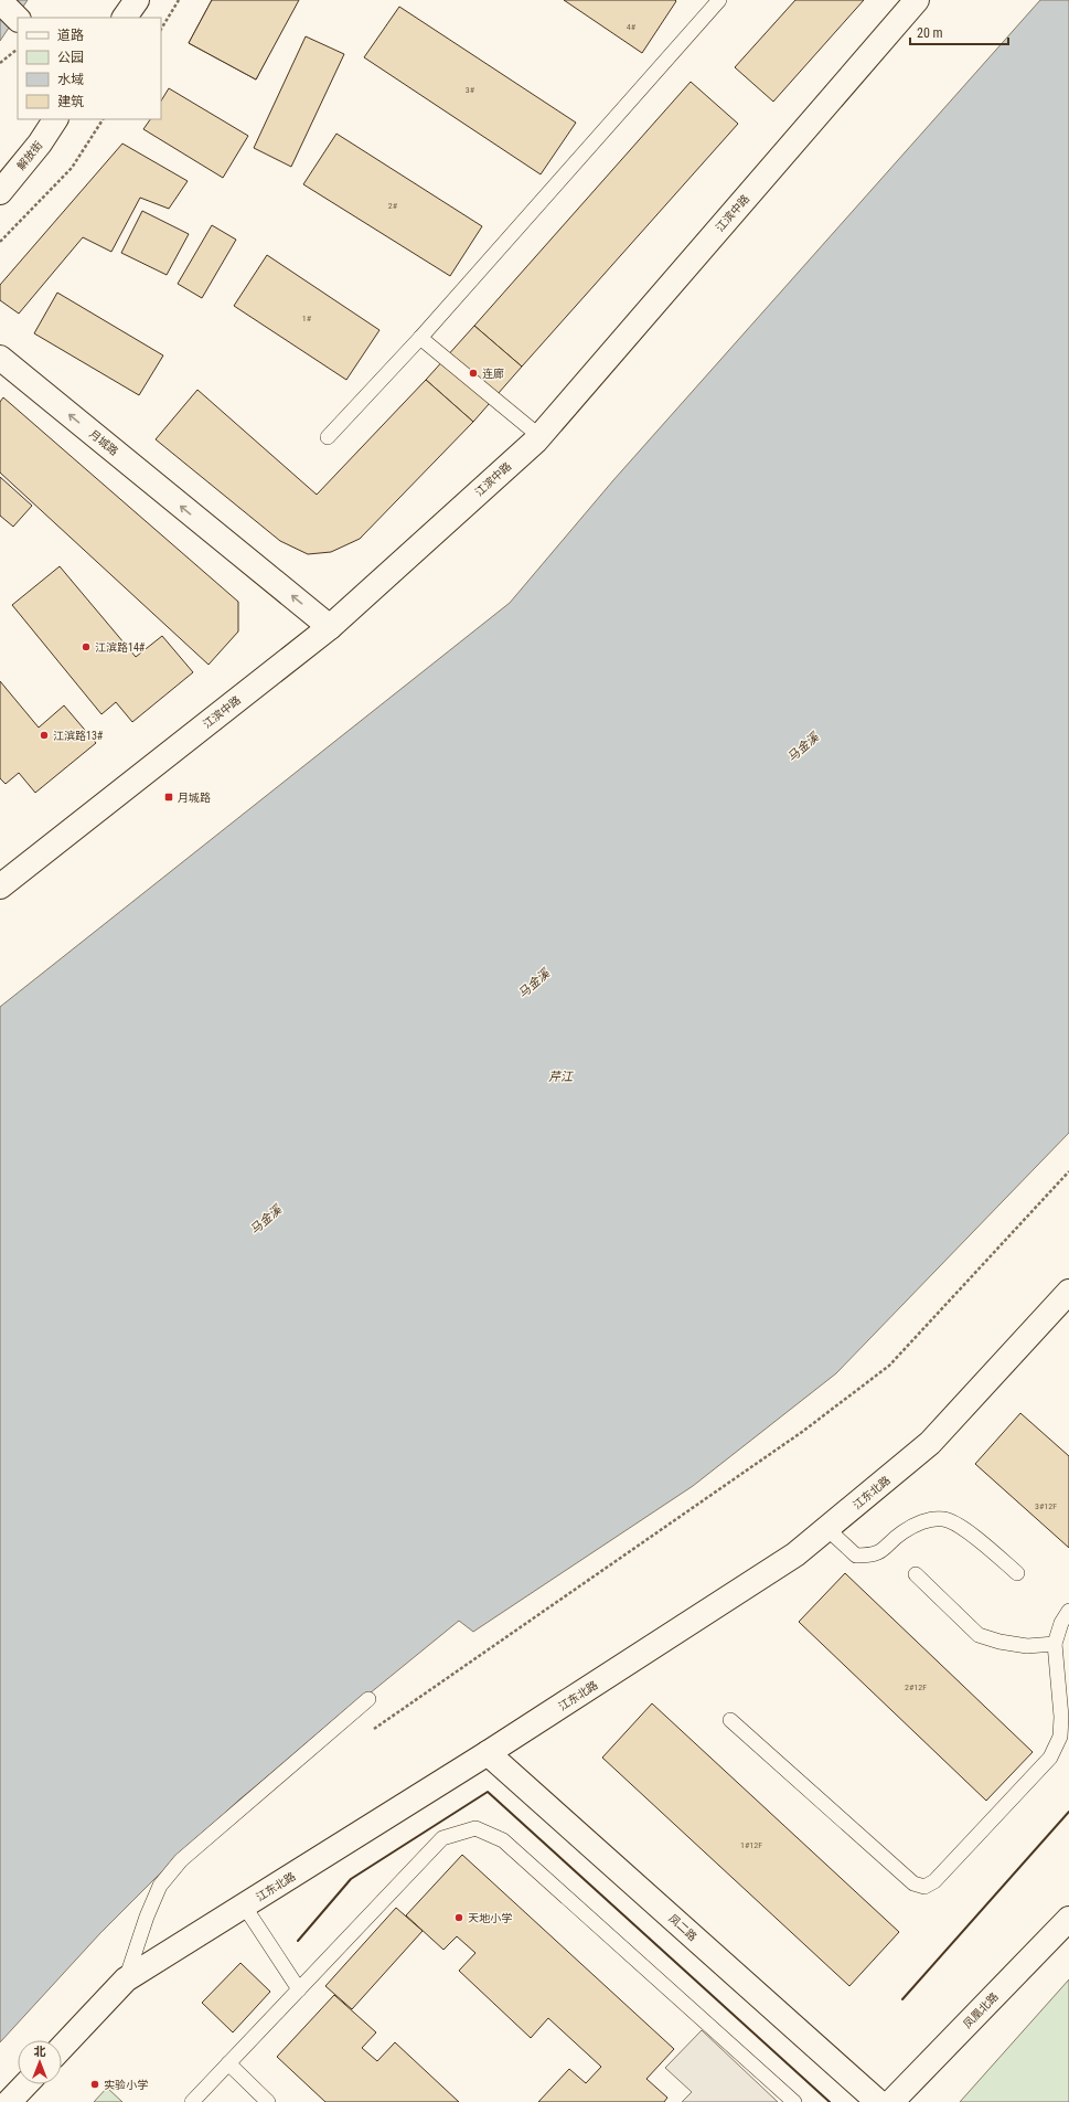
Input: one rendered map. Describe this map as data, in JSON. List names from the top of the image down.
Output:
{
  "streets": {
    "street": [
      "解放街",
      "江滨中路",
      "月城路",
      "江东北路",
      "凤二路",
      "凤凰北路"
    ]
  },
  "crossings": [
    ["江滨中路", "月城路"],
    ["江东北路", "凤二路"]
  ],
  "one_way": ["月城路"],
  "water": ["马金溪", "芹江"],
  "places": {
    "other": [
      "连廊",
      "江滨路14#",
      "江滨路13#",
      "天地小学",
      "实验小学"
    ],
    "transit": ["月城路"]
  },
  "house_numbers": [
    "4#",
    "3#",
    "2#",
    "1#",
    "3#12F",
    "2#12F",
    "1#12F"
  ],
  "legend": [
    "道路",
    "公园",
    "水域",
    "建筑"
  ],
  "scale_bar": "20 m",
  "north": "top"
}
